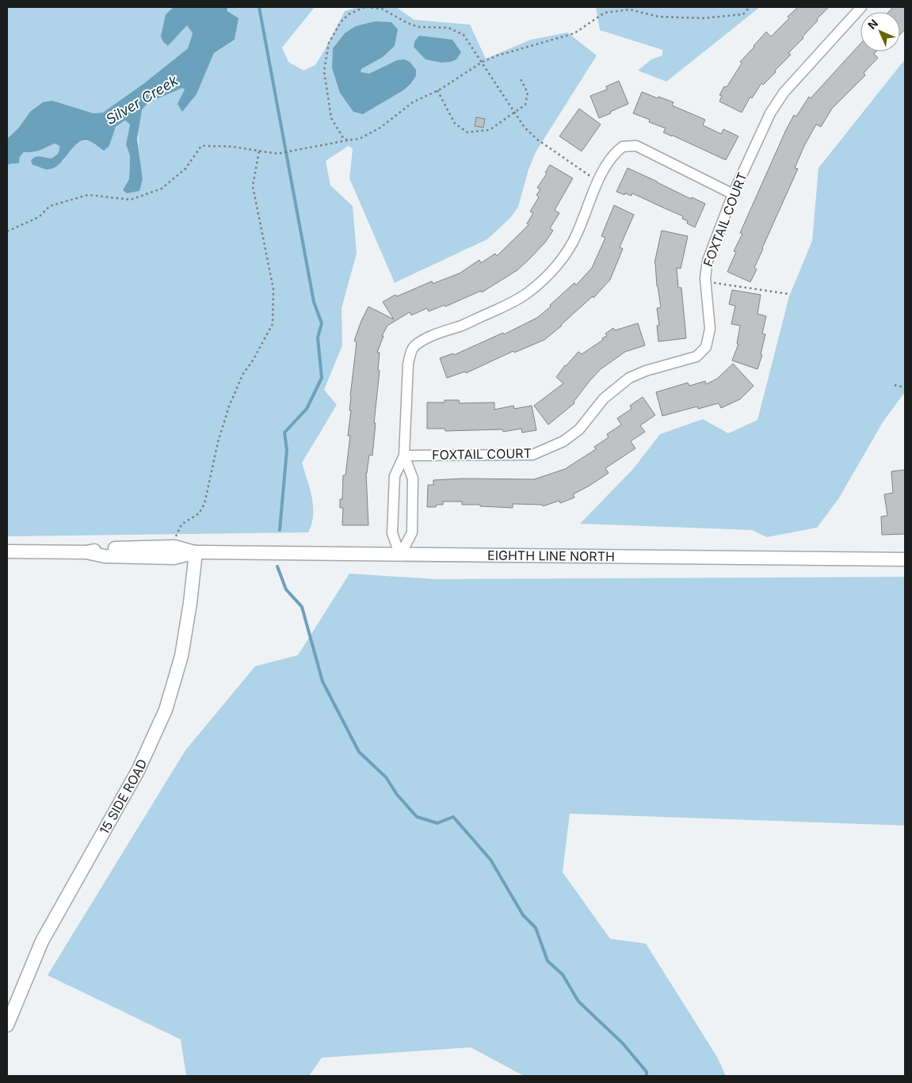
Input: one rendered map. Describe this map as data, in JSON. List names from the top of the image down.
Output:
{
  "streets": {
    "street": ["FOXTAIL COURT", "EIGHTH LINE NORTH", "15 SIDE ROAD"]
  },
  "crossings": [
    ["EIGHTH LINE NORTH", "15 SIDE ROAD"]
  ],
  "water": ["Silver Creek"],
  "north": "top left"
}
